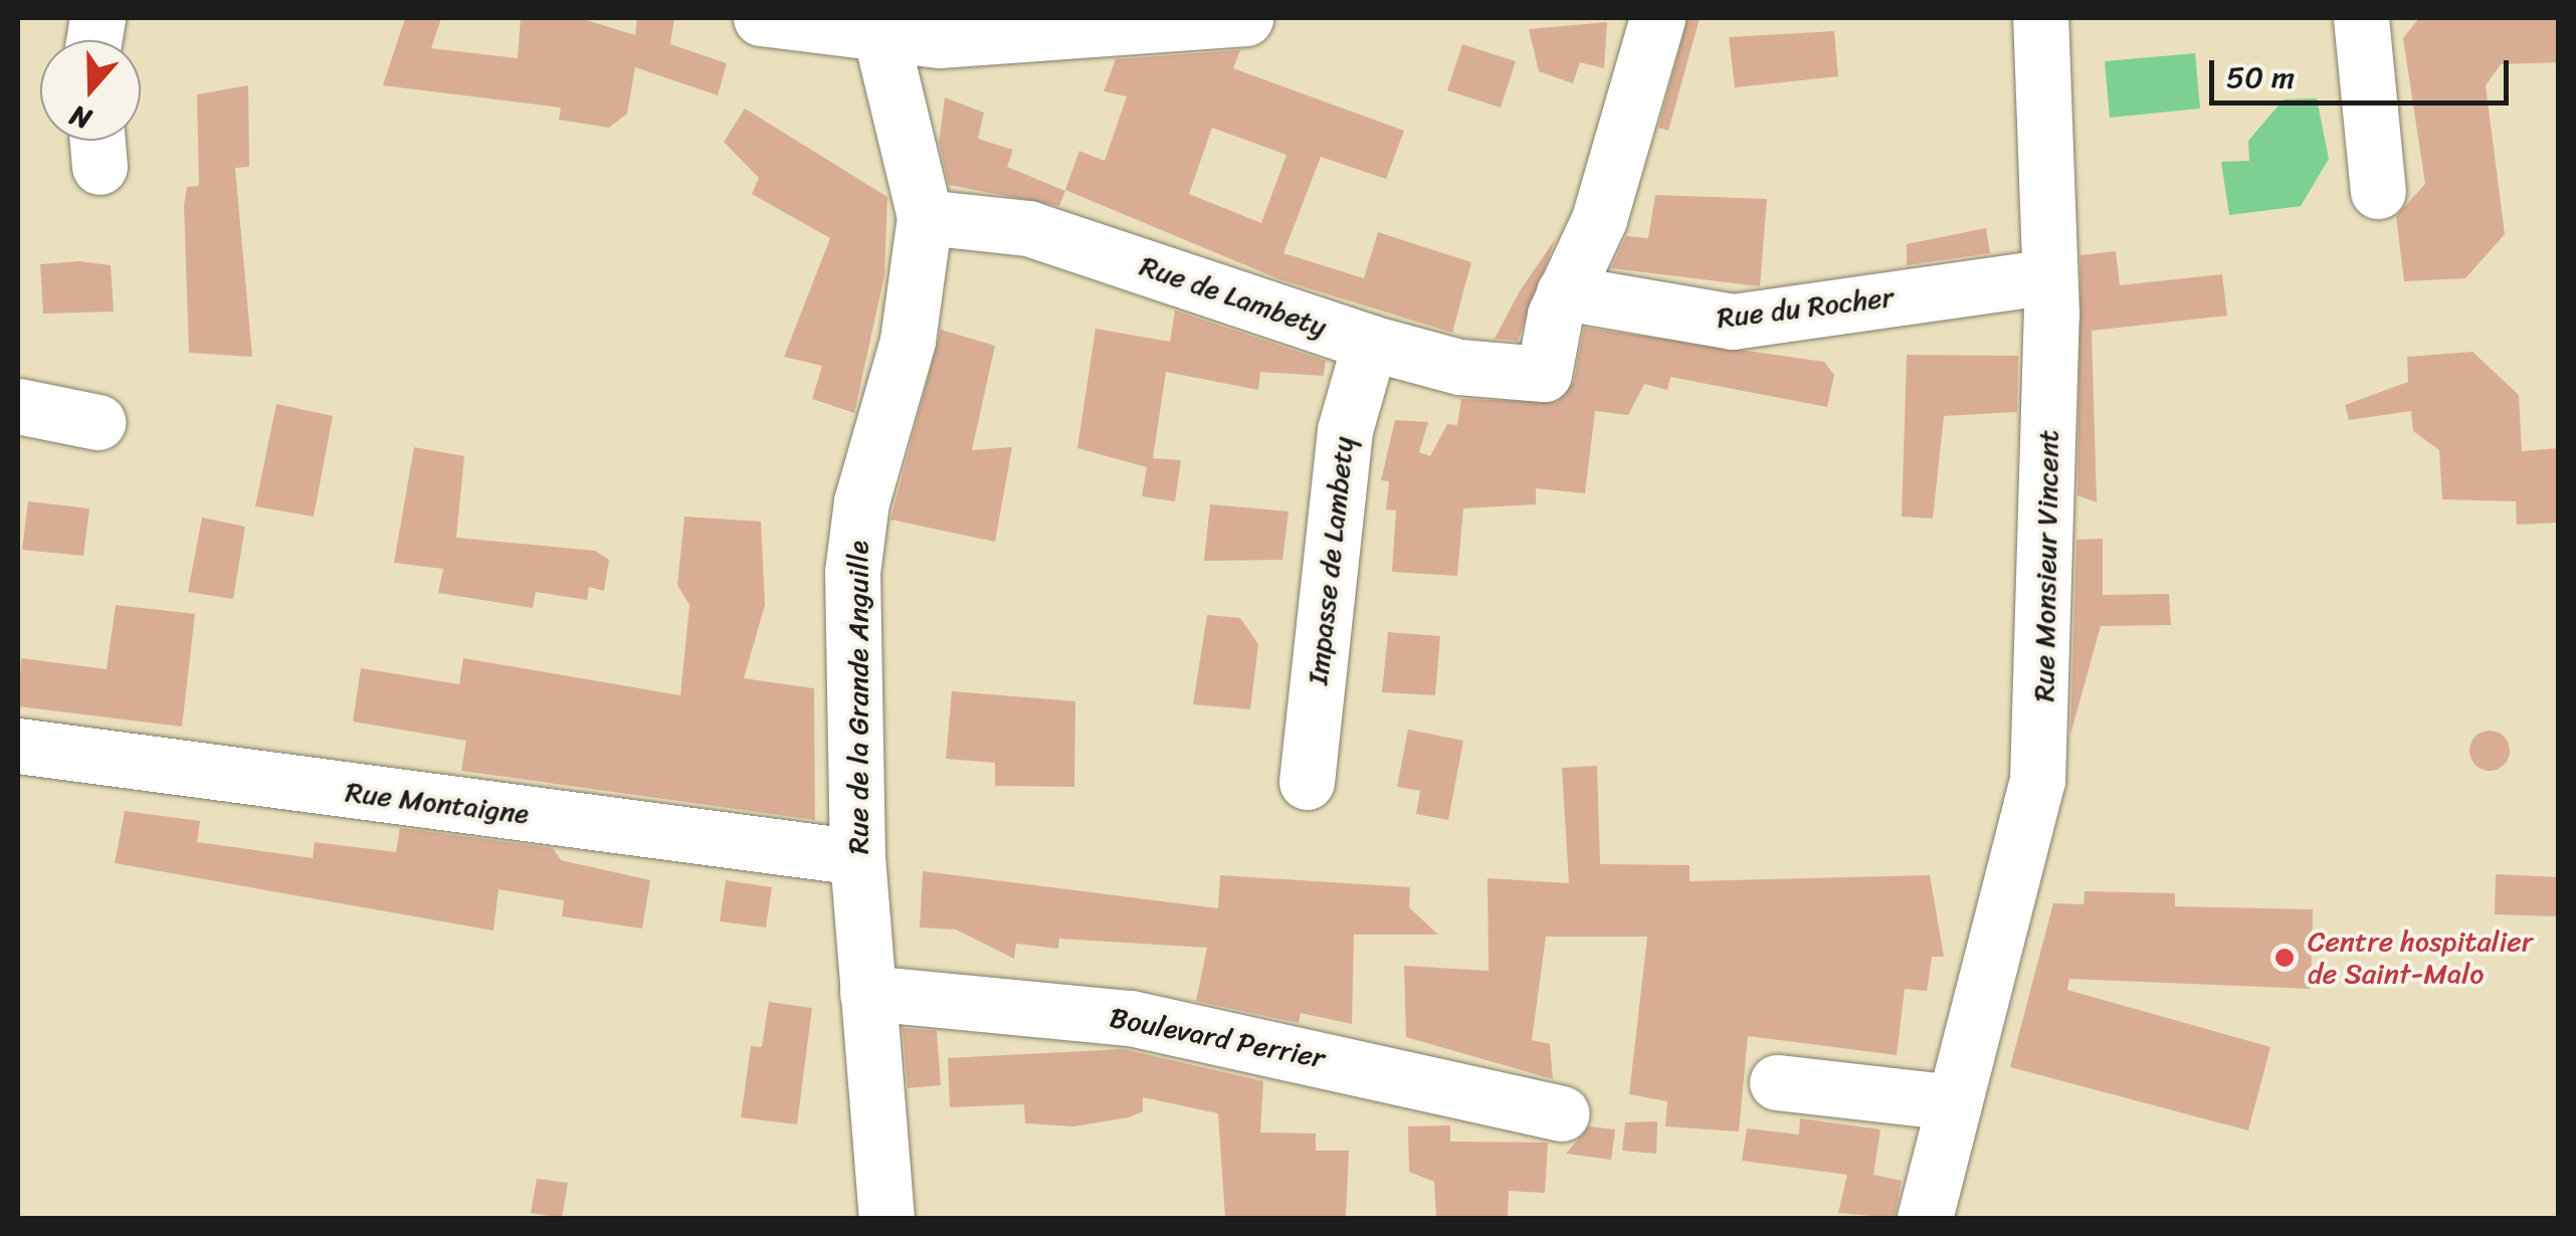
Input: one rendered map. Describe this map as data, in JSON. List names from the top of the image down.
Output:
{
  "streets": {
    "street": [
      "Rue de Lambety",
      "Rue du Rocher",
      "Impasse de Lambety",
      "Rue Monsieur Vincent",
      "Rue de la Grande Anguille",
      "Rue Montaigne",
      "Boulevard Perrier"
    ]
  },
  "crossings": [
    ["Rue de Lambety", "Rue du Rocher"],
    ["Rue de Lambety", "Impasse de Lambety"],
    ["Rue de Lambety", "Rue de la Grande Anguille"],
    ["Rue du Rocher", "Rue Monsieur Vincent"],
    ["Rue de la Grande Anguille", "Rue Montaigne"],
    ["Rue de la Grande Anguille", "Boulevard Perrier"]
  ],
  "places": ["Centre hospitalier de Saint-Malo"],
  "scale_bar": "50 m",
  "north": "bottom"
}
